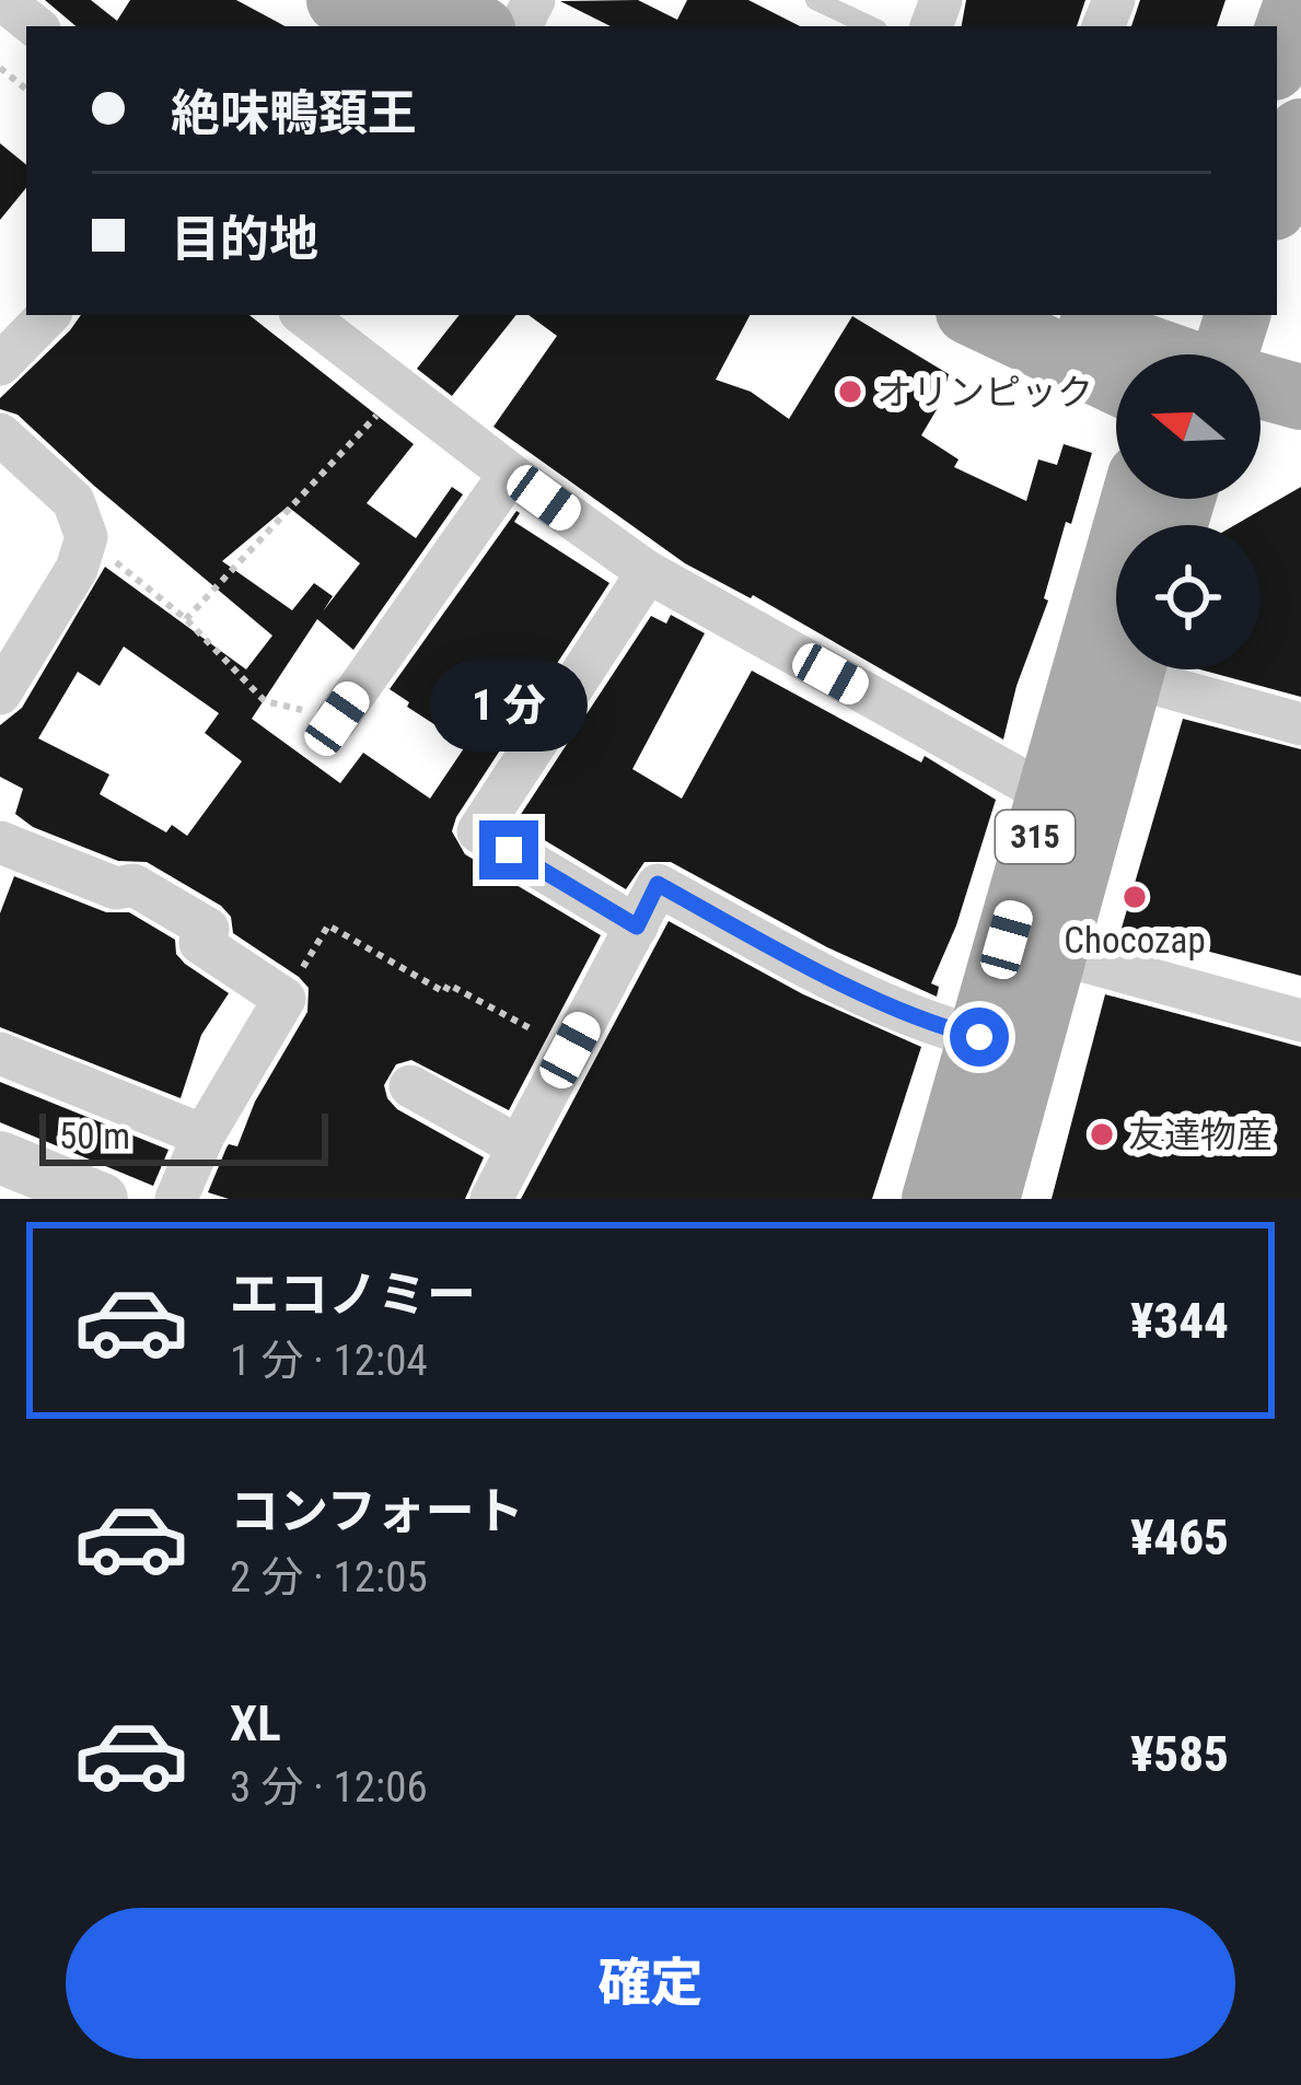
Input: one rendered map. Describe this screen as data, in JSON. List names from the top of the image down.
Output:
{
  "streets": {
    "main road": ["315"]
  },
  "places": ["オリンピック", "Chocozap", "友達物産"],
  "scale_bar": "50 m",
  "north": "left",
  "page": {
    "banner": ["絶味鴨頚王", "目的地"],
    "bubble": "1 分",
    "scale": "50 m",
    "list": [
      {
        "name": "エコノミー",
        "note": "1 分 · 12:04",
        "value": "¥344"
      },
      {
        "name": "コンフォート",
        "note": "2 分 · 12:05",
        "value": "¥465"
      },
      {
        "name": "XL",
        "note": "3 分 · 12:06",
        "value": "¥585"
      }
    ],
    "buttons": "確定"
  }
}
